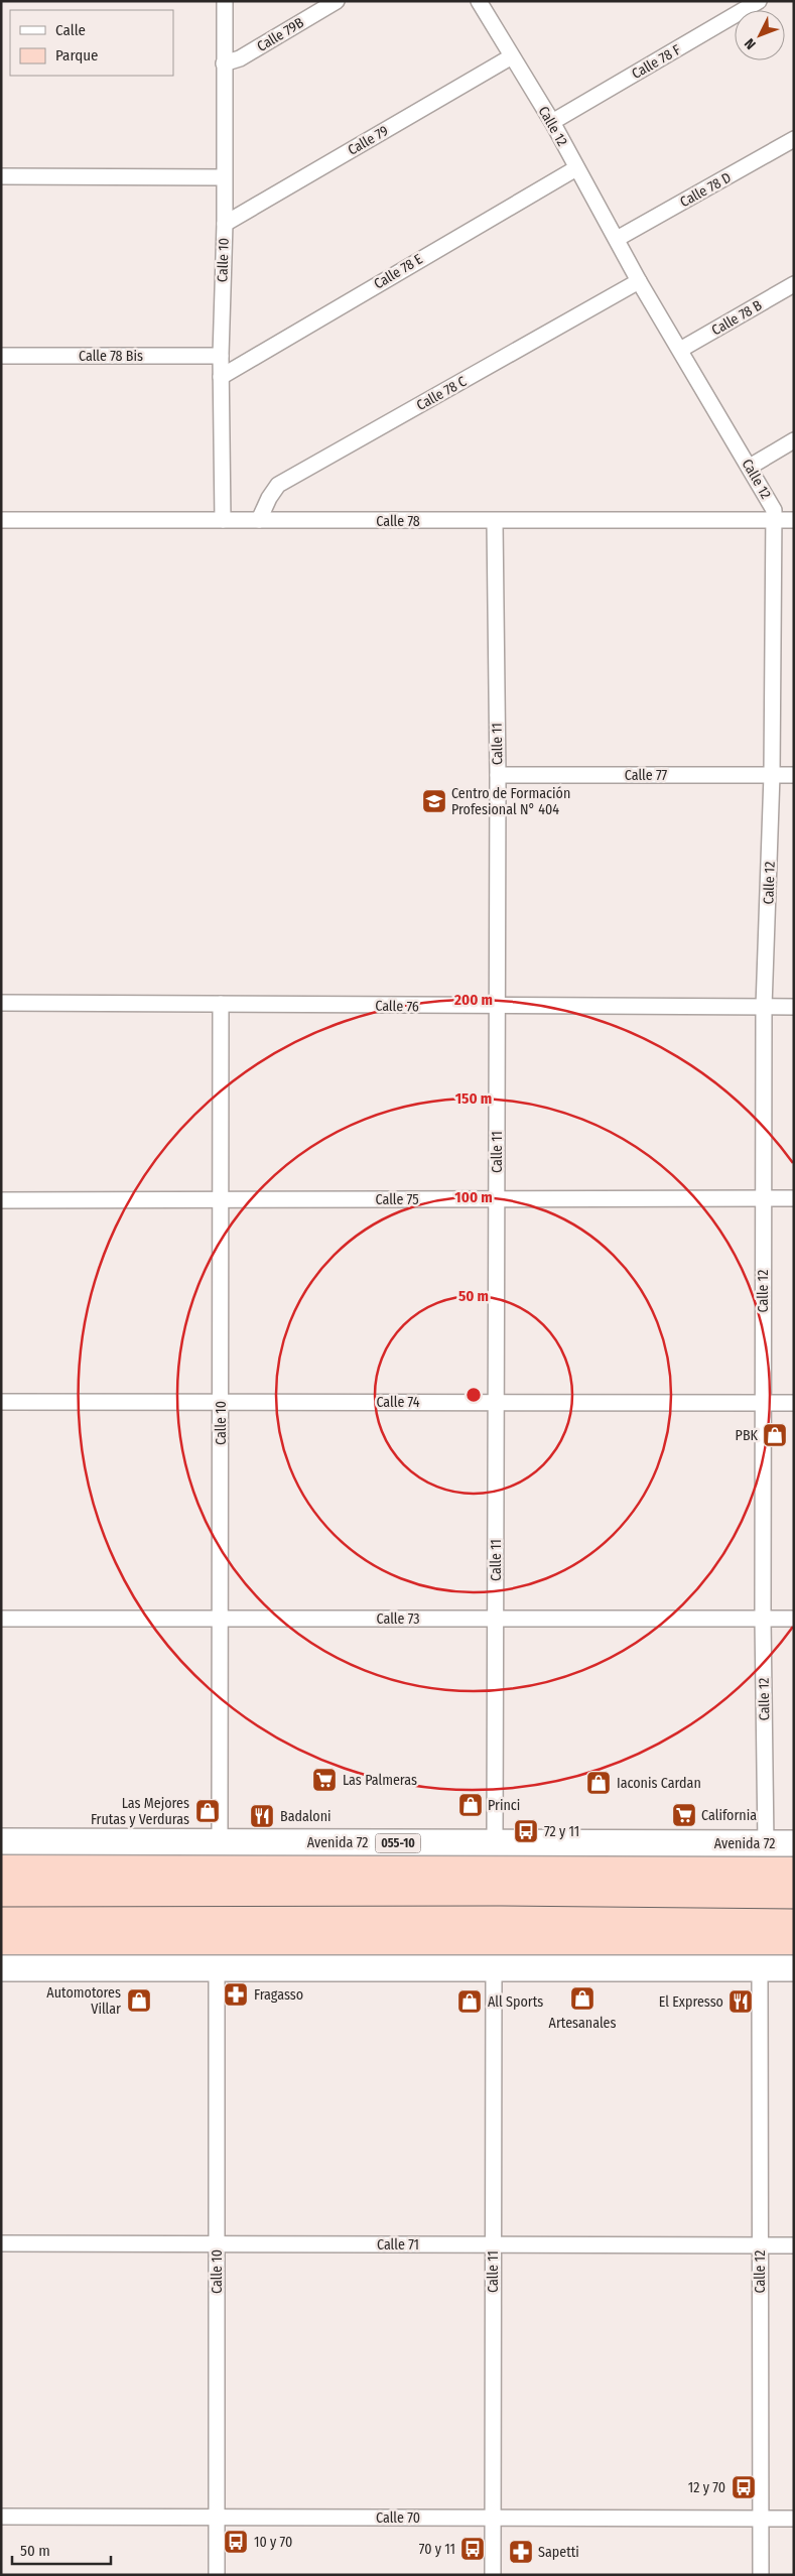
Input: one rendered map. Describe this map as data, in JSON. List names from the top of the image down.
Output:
{
  "streets": {
    "highway": ["Avenida 72", "055-10"],
    "street": [
      "Calle 79B",
      "Calle 78 F",
      "Calle 12",
      "Calle 79",
      "Calle 78 D",
      "Calle 10",
      "Calle 78 E",
      "Calle 78 B",
      "Calle 78 Bis",
      "Calle 78 C",
      "Calle 78",
      "Calle 11",
      "Calle 77",
      "Calle 76",
      "Calle 75",
      "Calle 74",
      "Calle 73",
      "Calle 71",
      "Calle 70"
    ]
  },
  "crossings": [
    ["Calle 79B", "Calle 10"],
    ["Calle 78 F", "Calle 12"],
    ["Calle 12", "Calle 79"],
    ["Calle 12", "Calle 78 D"],
    ["Calle 12", "Calle 78 E"],
    ["Calle 12", "Calle 78 B"],
    ["Calle 12", "Calle 78 C"],
    ["Calle 12", "Calle 78"],
    ["Calle 12", "Calle 77"],
    ["Calle 12", "Calle 76"],
    ["Calle 12", "Calle 75"],
    ["Calle 12", "Calle 74"],
    ["Calle 12", "Calle 73"],
    ["Calle 12", "Avenida 72"],
    ["Calle 12", "Calle 71"],
    ["Calle 12", "Calle 70"],
    ["Calle 79", "Calle 10"],
    ["Calle 10", "Calle 78 E"],
    ["Calle 10", "Calle 78 Bis"],
    ["Calle 10", "Calle 78"],
    ["Calle 10", "Calle 76"],
    ["Calle 10", "Calle 75"],
    ["Calle 10", "Calle 74"],
    ["Calle 10", "Calle 73"],
    ["Calle 10", "Avenida 72"],
    ["Calle 10", "Calle 71"],
    ["Calle 10", "Calle 70"],
    ["Calle 78 C", "Calle 78"],
    ["Calle 78", "Calle 11"],
    ["Calle 11", "Calle 77"],
    ["Calle 11", "Calle 76"],
    ["Calle 11", "Calle 75"],
    ["Calle 11", "Calle 74"],
    ["Calle 11", "Calle 73"],
    ["Calle 11", "Avenida 72"],
    ["Calle 11", "Calle 71"],
    ["Calle 11", "Calle 70"]
  ],
  "places": {
    "school or university": ["Centro de Formación Profesional N° 404"],
    "shop": [
      "PBK",
      "Iaconis Cardan",
      "Princi",
      "Las Mejores Frutas y Verduras",
      "Artesanales",
      "Automotores Villar",
      "All Sports"
    ],
    "supermarket": ["Las Palmeras", "California"],
    "restaurant": ["Badaloni", "El Expresso"],
    "bus stop": [
      "72 y 11",
      "12 y 70",
      "10 y 70",
      "70 y 11"
    ],
    "pharmacy": ["Fragasso", "Sapetti"]
  },
  "legend": ["Calle", "Parque"],
  "scale_bar": "50 m",
  "north": "bottom left",
  "rings": [
    "200 m",
    "150 m",
    "100 m",
    "50 m"
  ]
}
